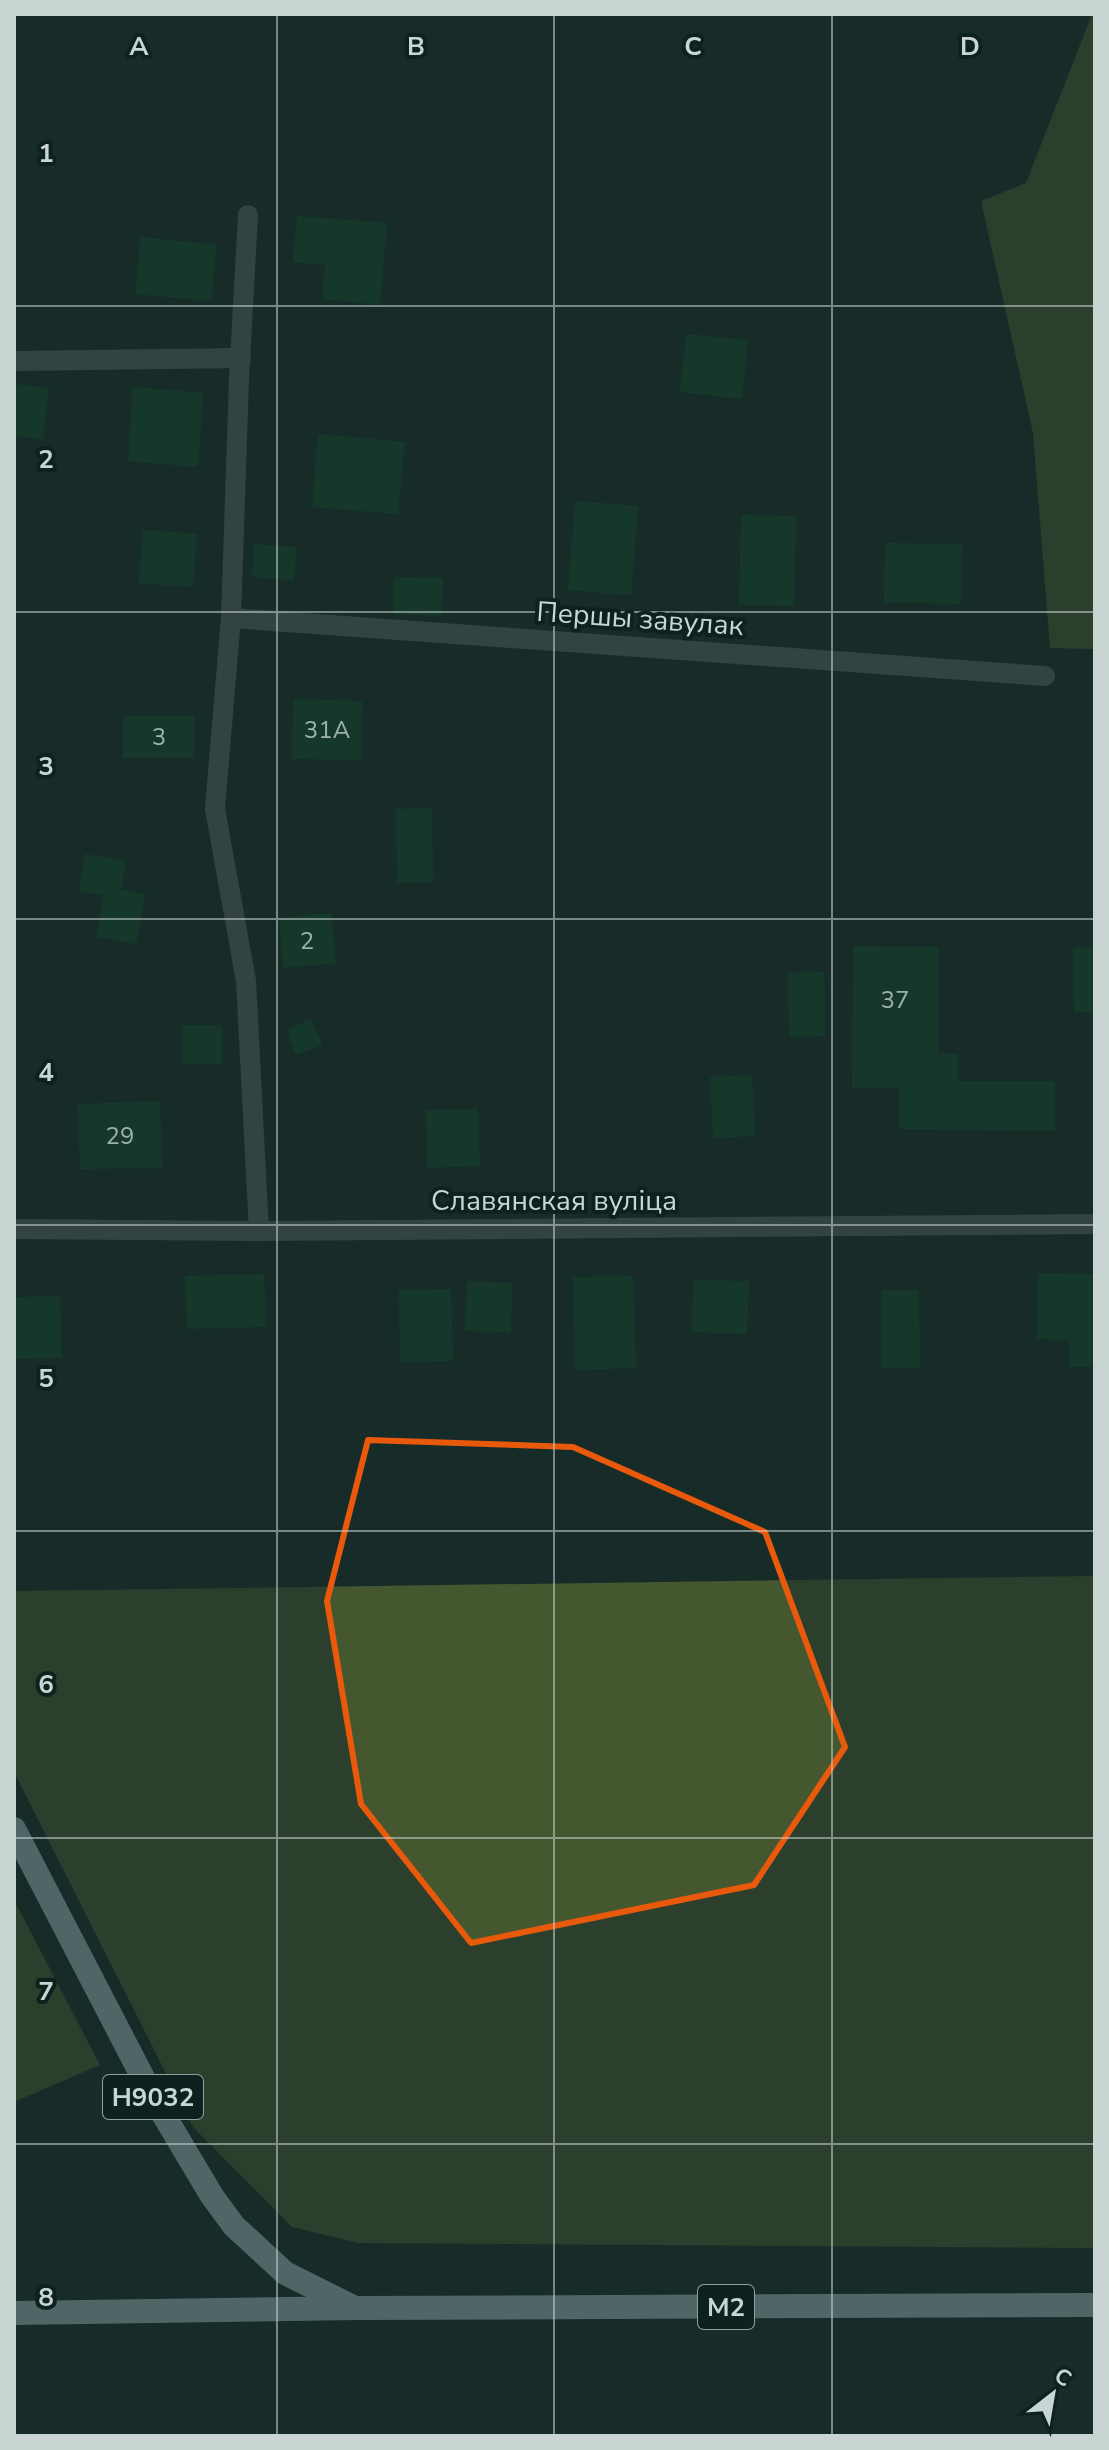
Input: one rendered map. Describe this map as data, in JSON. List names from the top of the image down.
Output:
{
  "streets": {
    "highway": ["Н9032", "М2"],
    "street": ["Першы завулак", "Славянская вуліца"]
  },
  "crossings": [
    ["Н9032", "М2"]
  ],
  "house_numbers": [
    "31А",
    "3",
    "2",
    "37",
    "29"
  ],
  "north": "top right",
  "grid": {
    "columns": [
      "A",
      "B",
      "C",
      "D"
    ],
    "rows": [
      "1",
      "2",
      "3",
      "4",
      "5",
      "6",
      "7",
      "8"
    ]
  }
}
